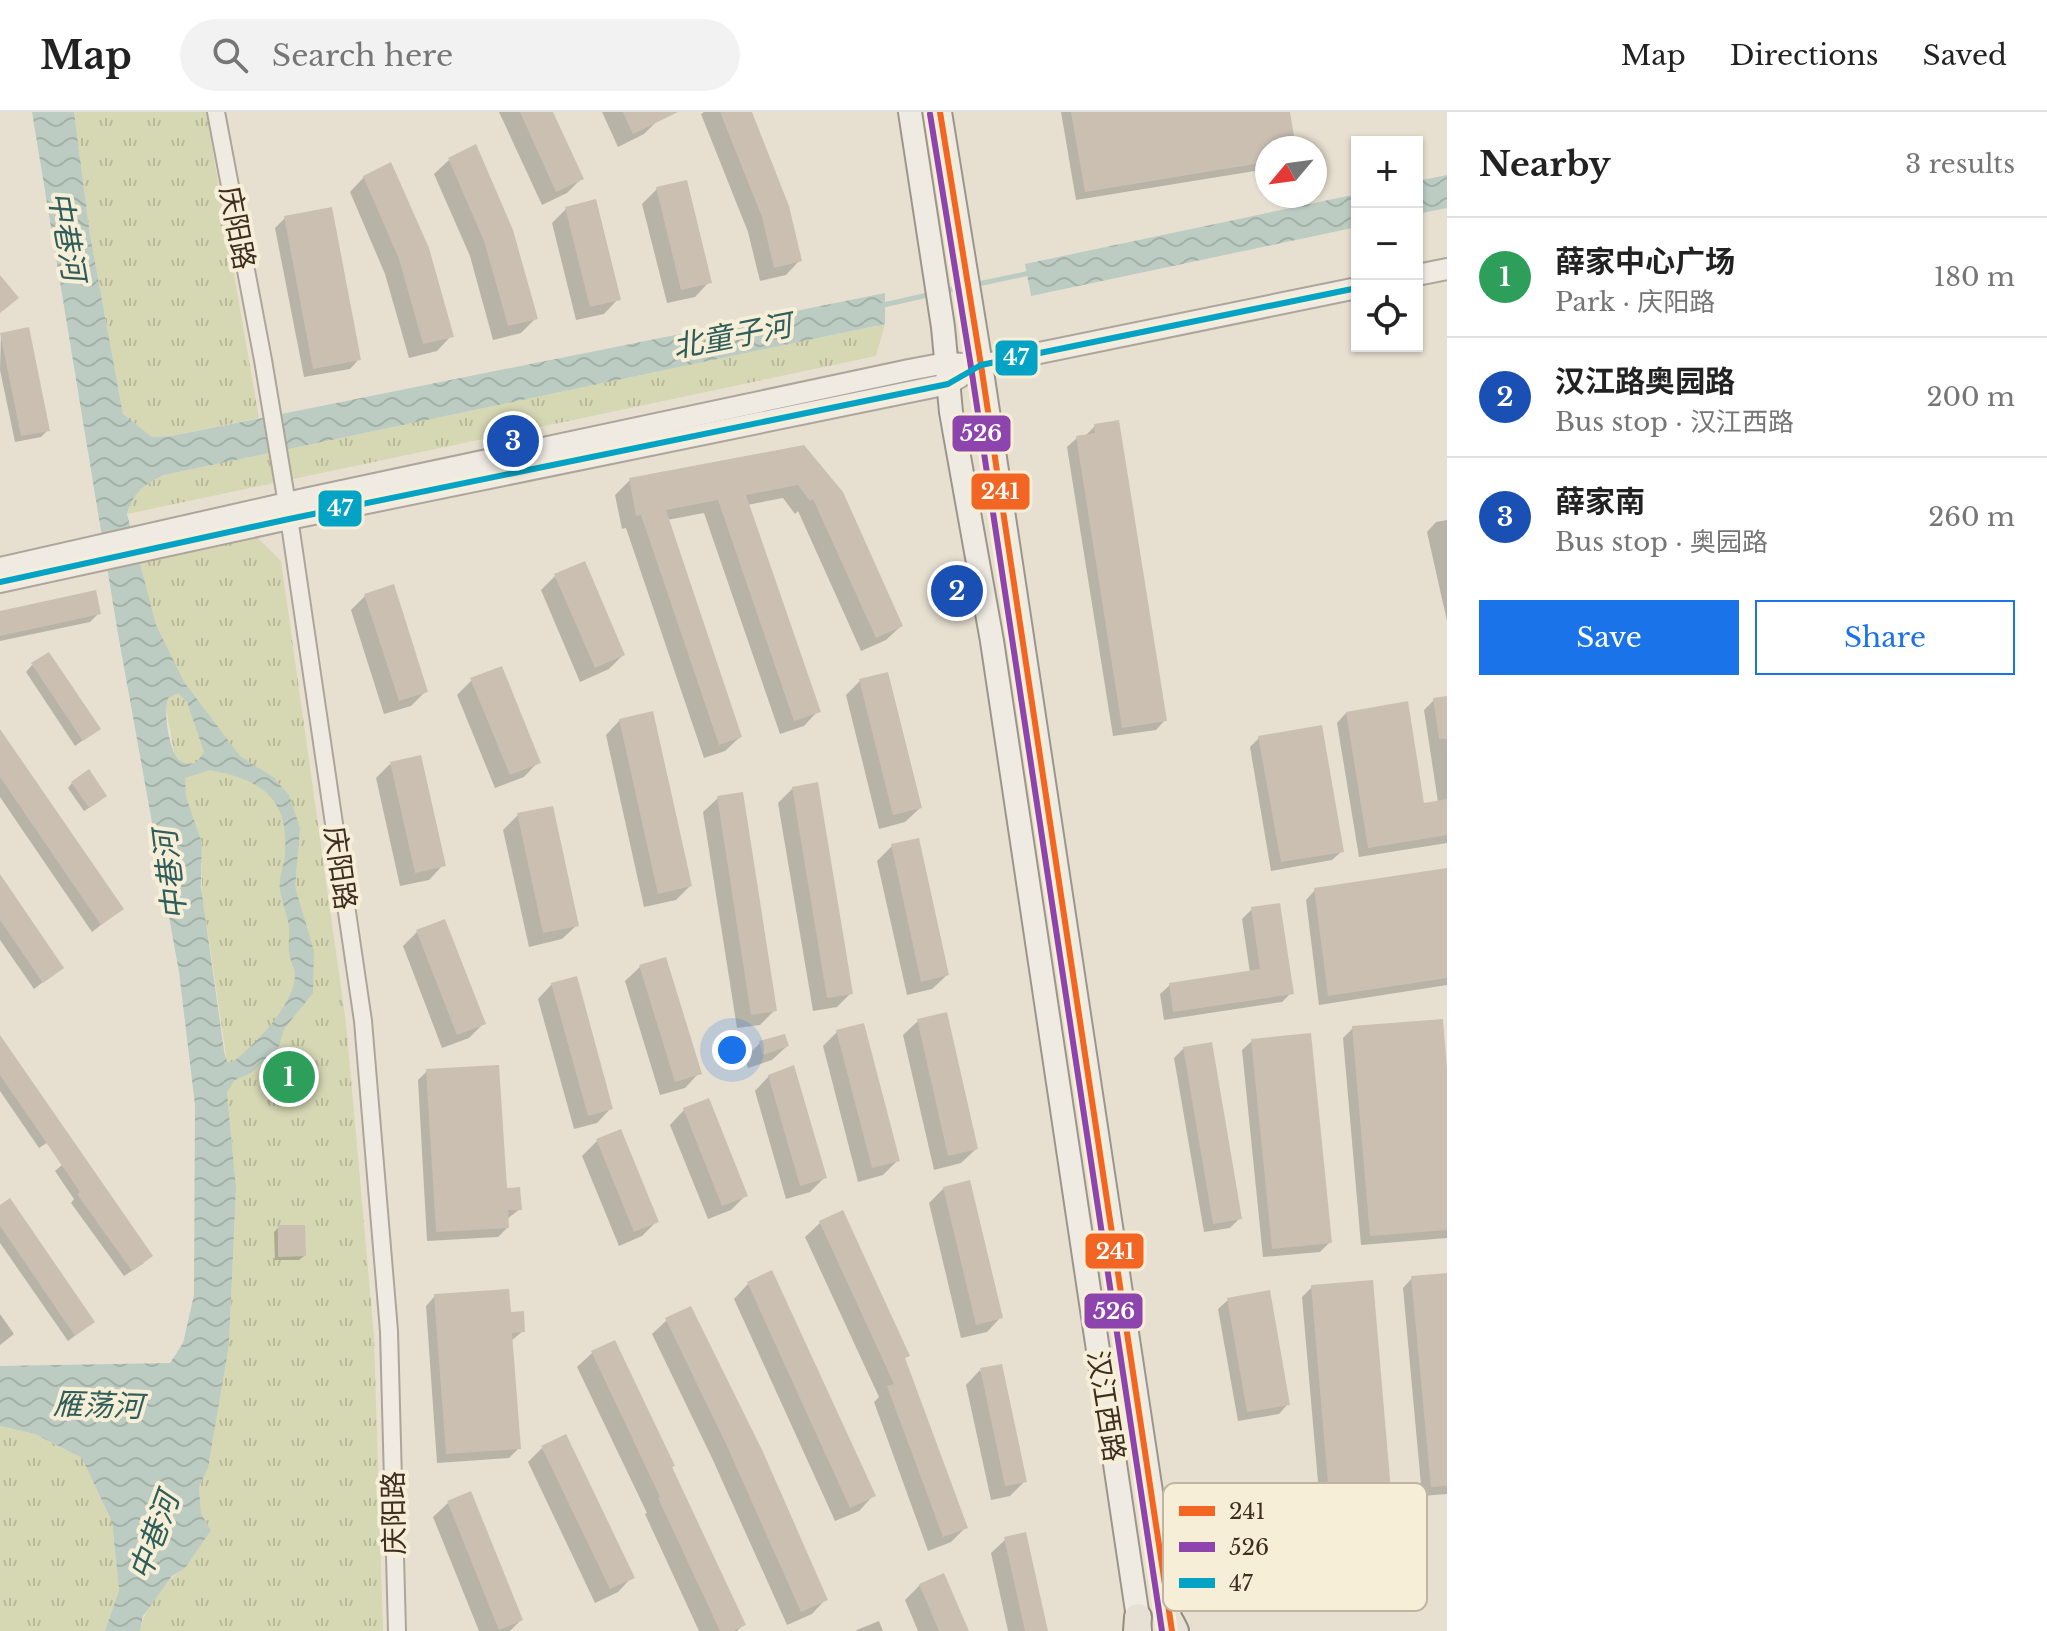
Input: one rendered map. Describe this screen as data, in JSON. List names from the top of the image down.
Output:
{
  "streets": {
    "main road": ["汉江西路"],
    "street": ["庆阳路"]
  },
  "water": ["中巷河", "北童子河", "雁荡河"],
  "lines": ["transit line 241", "transit line 526", "transit line 47"],
  "legend": ["241", "526", "47"],
  "north": "bottom left",
  "page": {
    "header": "Map",
    "search": "Search here",
    "nav": ["Map", "Directions", "Saved"],
    "heading": ["Nearby", "3 results"],
    "map_buttons": ["+", "−"],
    "list": [
      {
        "mark": "1",
        "name": "薛家中心广场",
        "note": "Park · 庆阳路",
        "value": "180 m"
      },
      {
        "mark": "2",
        "name": "汉江路奥园路",
        "note": "Bus stop · 汉江西路",
        "value": "200 m"
      },
      {
        "mark": "3",
        "name": "薛家南",
        "note": "Bus stop · 奥园路",
        "value": "260 m"
      }
    ],
    "pins": ["3", "2", "1"],
    "buttons": ["Save", "Share"]
  }
}
